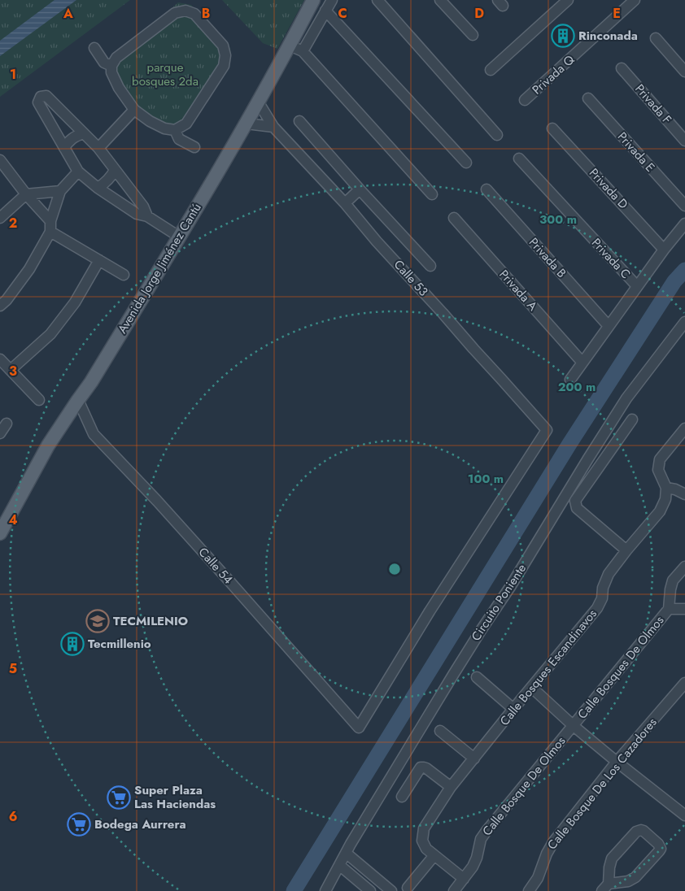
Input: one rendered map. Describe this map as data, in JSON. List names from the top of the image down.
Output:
{
  "streets": {
    "main road": ["Avenida Jorge Jiménez Cantú"],
    "street": [
      "Privada Q",
      "Privada F",
      "Privada E",
      "Privada D",
      "Privada B",
      "Privada C",
      "Calle 53",
      "Privada A",
      "Calle 54",
      "Circuito Poniente",
      "Calle Bosques Escandinavos",
      "Calle Bosques De Olmos",
      "Calle Bosque De Los Cazadores",
      "Calle Bosque De Olmos"
    ]
  },
  "crossings": [
    ["Avenida Jorge Jiménez Cantú", "Calle 53"],
    ["Avenida Jorge Jiménez Cantú", "Calle 54"],
    ["Calle 53", "Calle 54"],
    ["Calle Bosques De Olmos", "Calle Bosque De Olmos"]
  ],
  "parks": ["parque bosques 2da"],
  "places": {
    "building": ["Rinconada", "Tecmillenio"],
    "school or university": ["TECMILENIO"],
    "supermarket": ["Super Plaza Las Haciendas", "Bodega Aurrera"]
  },
  "grid": {
    "columns": [
      "A",
      "B",
      "C",
      "D",
      "E"
    ],
    "rows": [
      "1",
      "2",
      "3",
      "4",
      "5",
      "6"
    ]
  },
  "rings": ["300 m", "200 m", "100 m"]
}
